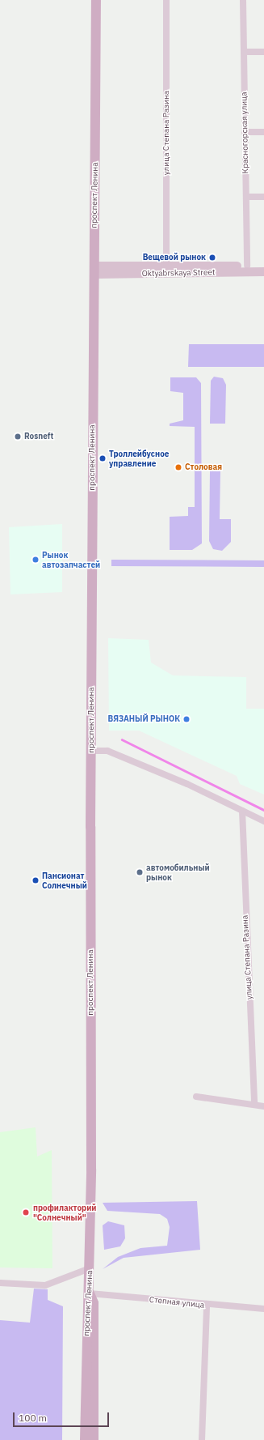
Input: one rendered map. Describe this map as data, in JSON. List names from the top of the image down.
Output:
{
  "streets": {
    "main road": ["проспект Ленина", "Oktyabrskaya Street"],
    "street": ["улица Степана Разина", "Красногорская улица", "Степная улица"]
  },
  "crossings": [
    ["улица Степана Разина", "Oktyabrskaya Street"],
    ["проспект Ленина", "Oktyabrskaya Street"],
    ["проспект Ленина", "Степная улица"]
  ],
  "places": [
    "Вещевой рынок",
    "Rosneft",
    "Троллейбусное управление",
    "Столовая",
    "Рынок автозапчастей",
    "ВЯЗАНЫЙ РЫНОК",
    "автомобильный рынок",
    "Пансионат Солнечный",
    "профилакторий \"Солнечный\""
  ],
  "scale_bar": "100 m"
}
